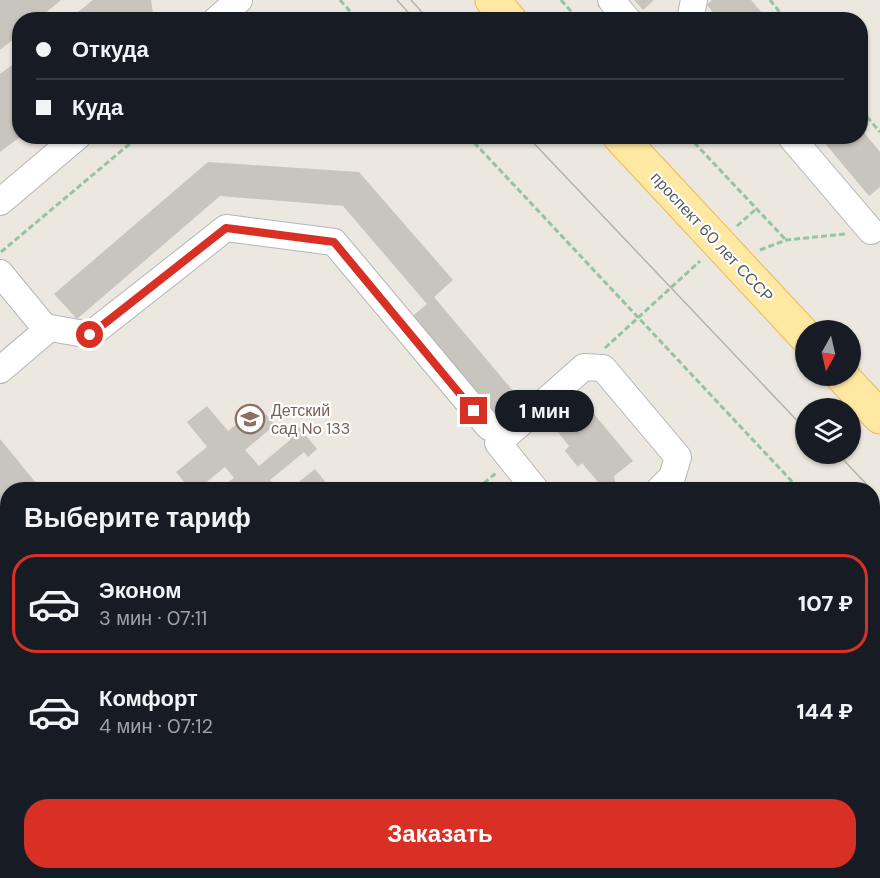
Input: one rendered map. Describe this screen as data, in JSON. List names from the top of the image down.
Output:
{
  "streets": {
    "main road": ["проспект 60 лет СССР"]
  },
  "places": {
    "school or university": ["Детский сад No 133"]
  },
  "north": "bottom",
  "page": {
    "banner": ["Откуда", "Куда"],
    "bubble": "1 мин",
    "heading": "Выберите тариф",
    "list": [
      {
        "name": "Эконом",
        "note": "3 мин · 07:11",
        "value": "107 ₽"
      },
      {
        "name": "Комфорт",
        "note": "4 мин · 07:12",
        "value": "144 ₽"
      }
    ],
    "buttons": "Заказать"
  }
}
